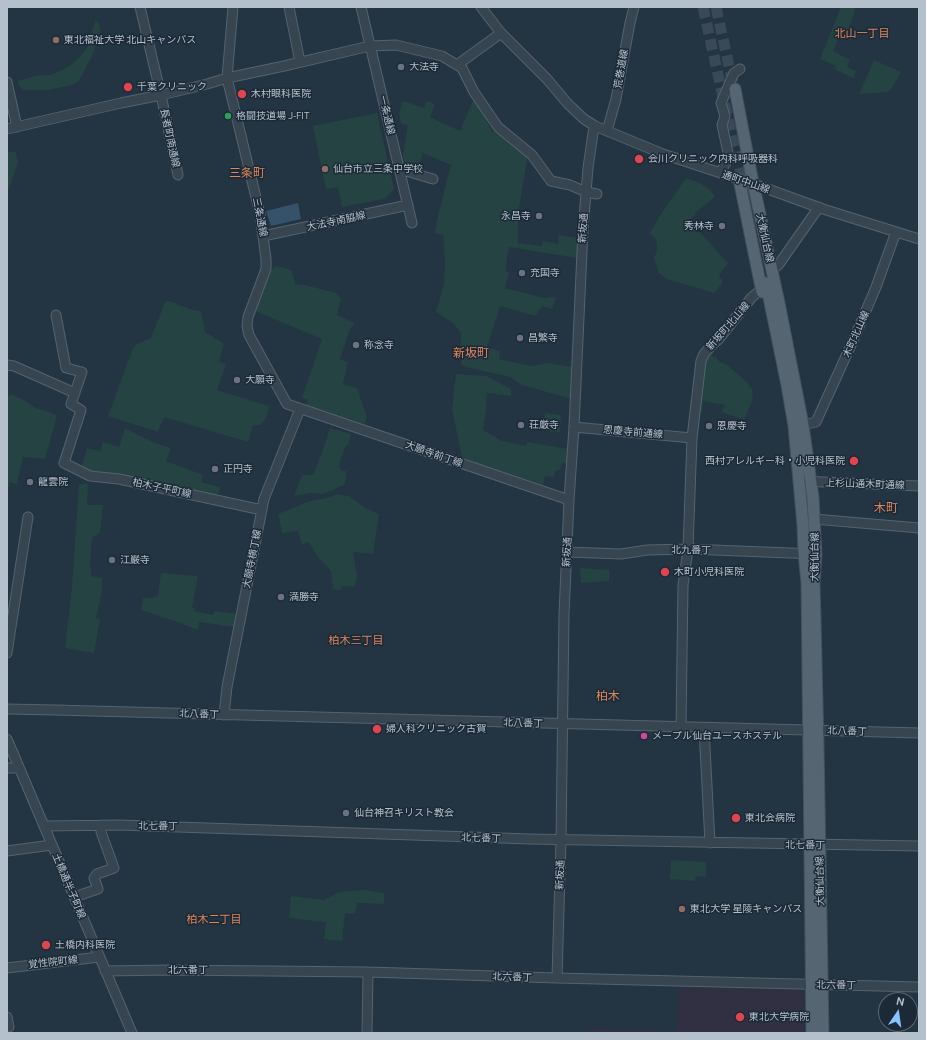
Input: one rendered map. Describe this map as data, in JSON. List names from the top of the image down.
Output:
{
  "streets": {
    "main road": ["大衡仙台線"],
    "street": [
      "荒巻道線",
      "一条通線",
      "長者町南通線",
      "通町中山線",
      "三条通線",
      "大法寺南脇線",
      "新坂通",
      "新坂町北山線",
      "木町北山線",
      "恩慶寺前通線",
      "大願寺前丁線",
      "上杉山通木町通線",
      "柏木子平町線",
      "北九番丁",
      "大願寺横丁線",
      "北八番丁",
      "北七番丁",
      "土橋通半子町線",
      "覚性院町線",
      "北六番丁"
    ]
  },
  "crossings": [
    ["荒巻道線", "通町中山線"],
    ["一条通線", "大法寺南脇線"],
    ["通町中山線", "新坂通"],
    ["通町中山線", "大衡仙台線"],
    ["通町中山線", "木町北山線"],
    ["三条通線", "大法寺南脇線"],
    ["三条通線", "大願寺前丁線"],
    ["三条通線", "大願寺横丁線"],
    ["新坂通", "恩慶寺前通線"],
    ["新坂通", "大願寺前丁線"],
    ["新坂通", "北九番丁"],
    ["新坂通", "北八番丁"],
    ["新坂通", "北七番丁"],
    ["新坂通", "北六番丁"],
    ["大衡仙台線", "新坂町北山線"],
    ["大衡仙台線", "木町北山線"],
    ["大衡仙台線", "上杉山通木町通線"],
    ["大衡仙台線", "北九番丁"],
    ["大衡仙台線", "北八番丁"],
    ["大衡仙台線", "北七番丁"],
    ["大衡仙台線", "北六番丁"],
    ["新坂町北山線", "恩慶寺前通線"],
    ["新坂町北山線", "北九番丁"],
    ["新坂町北山線", "北八番丁"],
    ["大願寺前丁線", "大願寺横丁線"],
    ["柏木子平町線", "大願寺横丁線"],
    ["大願寺横丁線", "北八番丁"],
    ["北七番丁", "土橋通半子町線"],
    ["土橋通半子町線", "覚性院町線"],
    ["土橋通半子町線", "北六番丁"]
  ],
  "districts": [
    "北山一丁目",
    "三条町",
    "新坂町",
    "木町",
    "柏木三丁目",
    "柏木",
    "柏木二丁目"
  ],
  "places": [
    "東北福祉大学 北山キャンパス",
    "大法寺",
    "千葉クリニック",
    "木村眼科医院",
    "格闘技道場 J-FIT",
    "会川クリニック内科呼吸器科",
    "仙台市立三条中学校",
    "永昌寺",
    "秀林寺",
    "充国寺",
    "昌繁寺",
    "称念寺",
    "大願寺",
    "荘厳寺",
    "恩慶寺",
    "西村アレルギー科・小児科医院",
    "正円寺",
    "龍雲院",
    "江巌寺",
    "木町小児科医院",
    "満勝寺",
    "婦人科クリニック古賀",
    "メープル仙台ユースホステル",
    "仙台神召キリスト教会",
    "東北会病院",
    "東北大学 星陵キャンパス",
    "土橋内科医院",
    "東北大学病院"
  ],
  "north": "top"
}
